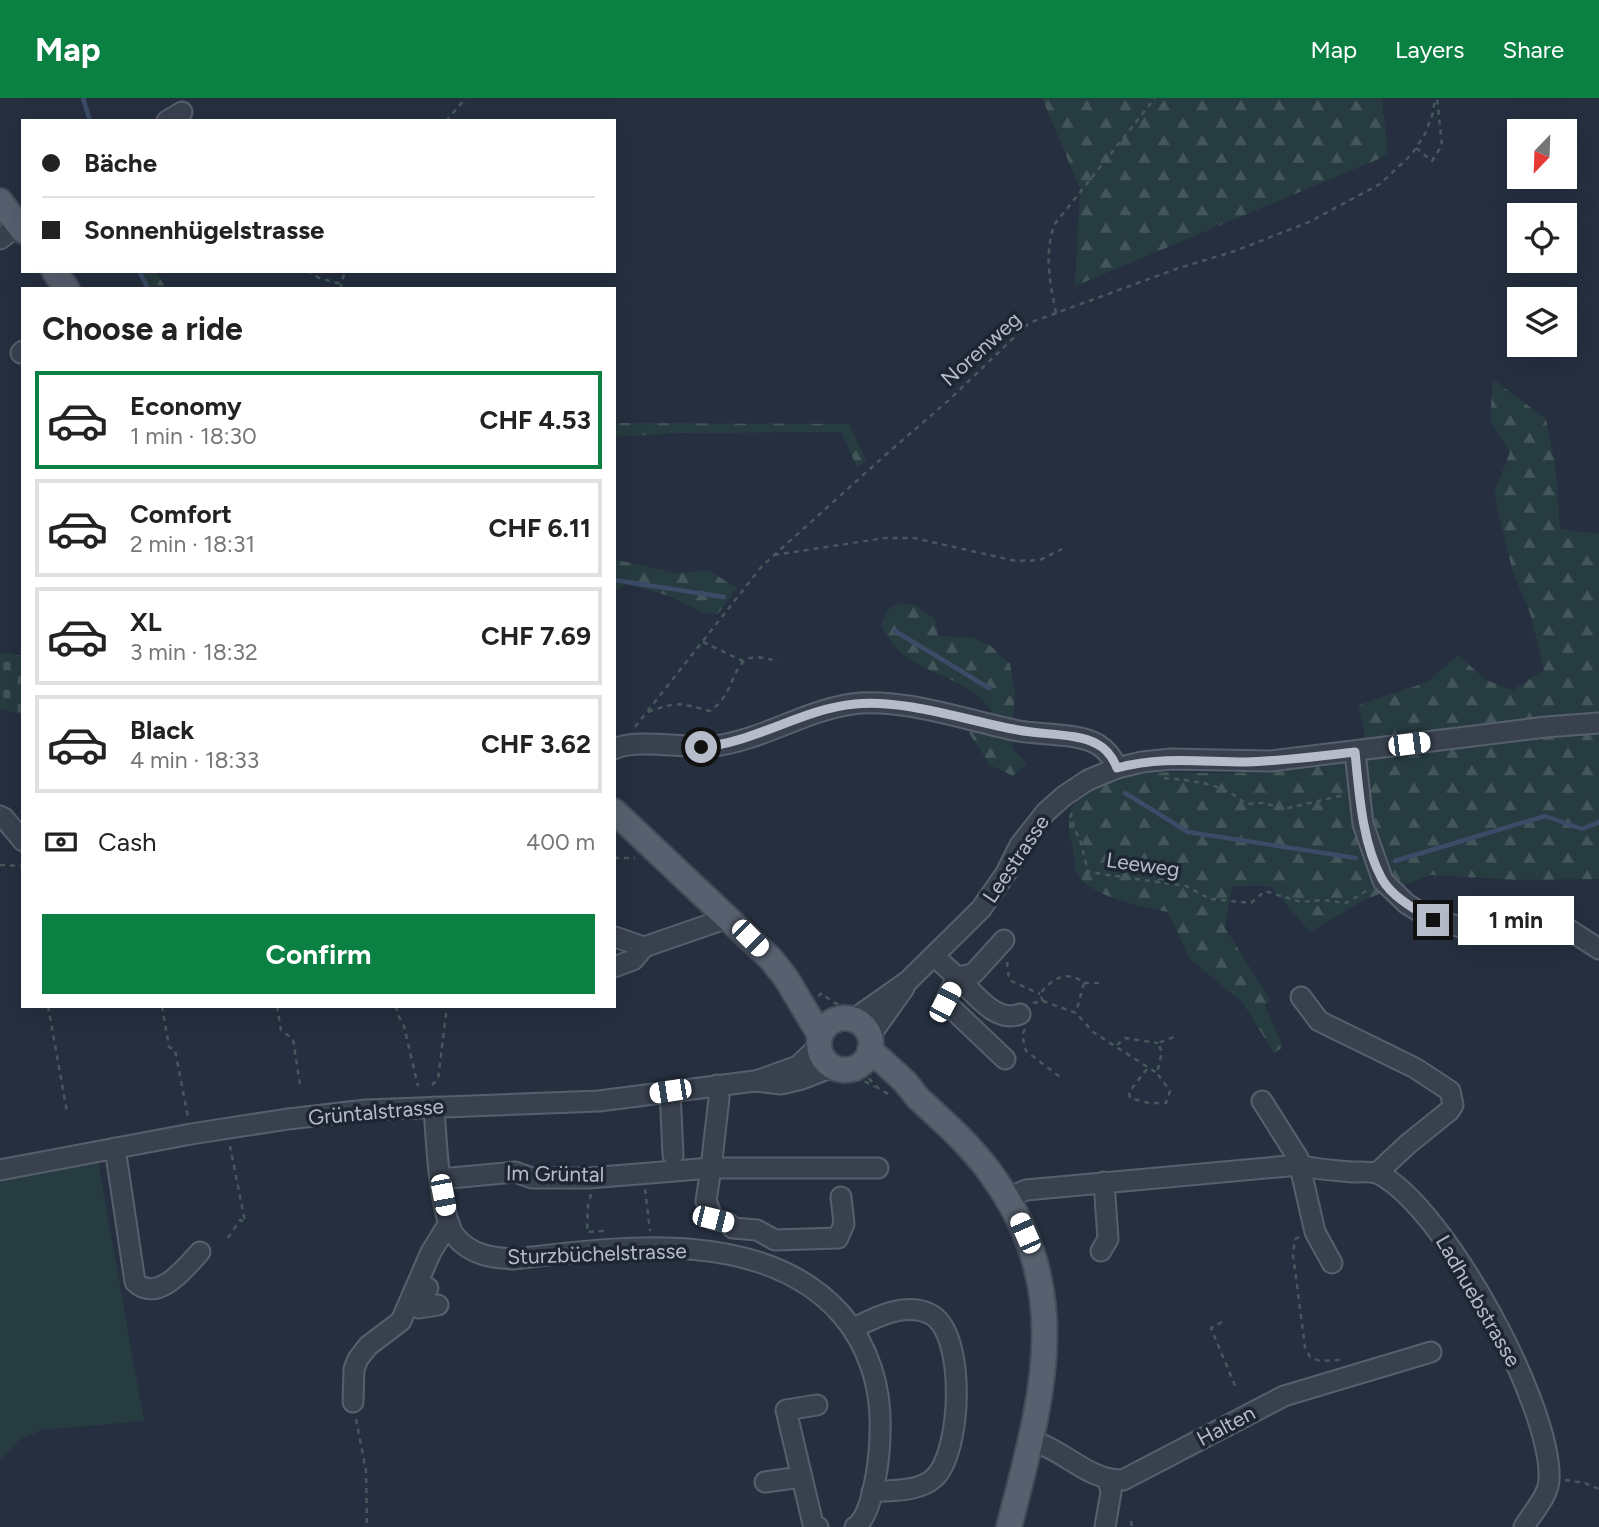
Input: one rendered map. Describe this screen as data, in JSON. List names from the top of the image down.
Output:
{
  "streets": {
    "street": [
      "Leestrasse",
      "Grüntalstrasse",
      "Im Grüntal",
      "Sturzbüchelstrasse",
      "Ladhuebstrasse",
      "Halten"
    ],
    "path": ["Norenweg", "Leeweg"]
  },
  "crossings": [
    ["Leestrasse", "Grüntalstrasse"]
  ],
  "north": "bottom left",
  "page": {
    "header": "Map",
    "nav": ["Map", "Layers", "Share"],
    "banner": ["Bäche", "Sonnenhügelstrasse"],
    "heading": "Choose a ride",
    "list": [
      {
        "name": "Economy",
        "note": "1 min · 18:30",
        "value": "CHF 4.53"
      },
      {
        "name": "Comfort",
        "note": "2 min · 18:31",
        "value": "CHF 6.11"
      },
      {
        "name": "XL",
        "note": "3 min · 18:32",
        "value": "CHF 7.69"
      },
      {
        "name": "Black",
        "note": "4 min · 18:33",
        "value": "CHF 3.62"
      }
    ],
    "pay": ["Cash", "400 m"],
    "bubble": "1 min",
    "buttons": "Confirm"
  }
}
